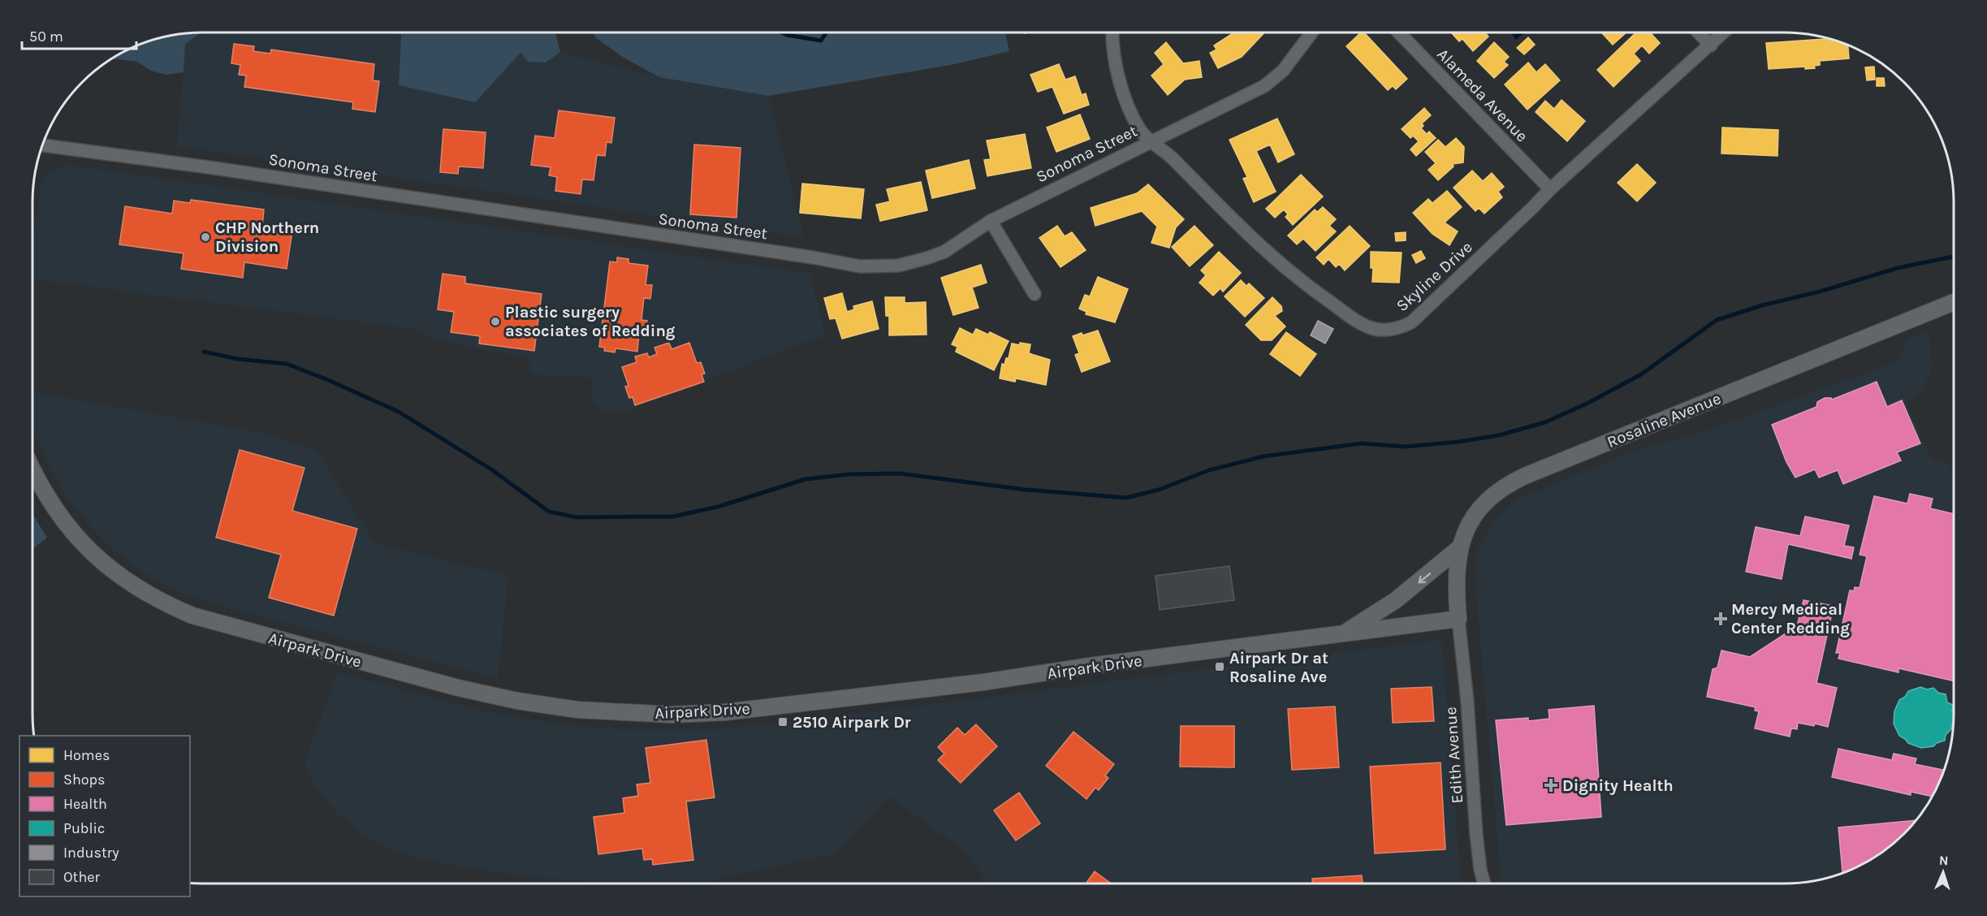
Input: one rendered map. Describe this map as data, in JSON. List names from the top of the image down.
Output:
{
  "streets": {
    "street": [
      "Alameda Avenue",
      "Sonoma Street",
      "Skyline Drive",
      "Rosaline Avenue",
      "Airpark Drive",
      "Edith Avenue"
    ]
  },
  "crossings": [
    ["Alameda Avenue", "Skyline Drive"],
    ["Sonoma Street", "Skyline Drive"],
    ["Rosaline Avenue", "Airpark Drive"],
    ["Rosaline Avenue", "Edith Avenue"],
    ["Airpark Drive", "Edith Avenue"]
  ],
  "places": {
    "other": ["CHP Northern Division", "Plastic surgery associates of Redding"],
    "health": ["Mercy Medical Center Redding", "Dignity Health"],
    "transit": ["Airpark Dr at Rosaline Ave", "2510 Airpark Dr"]
  },
  "legend": [
    "Homes",
    "Shops",
    "Health",
    "Public",
    "Industry",
    "Other"
  ],
  "scale_bar": "50 m",
  "north": "top"
}
